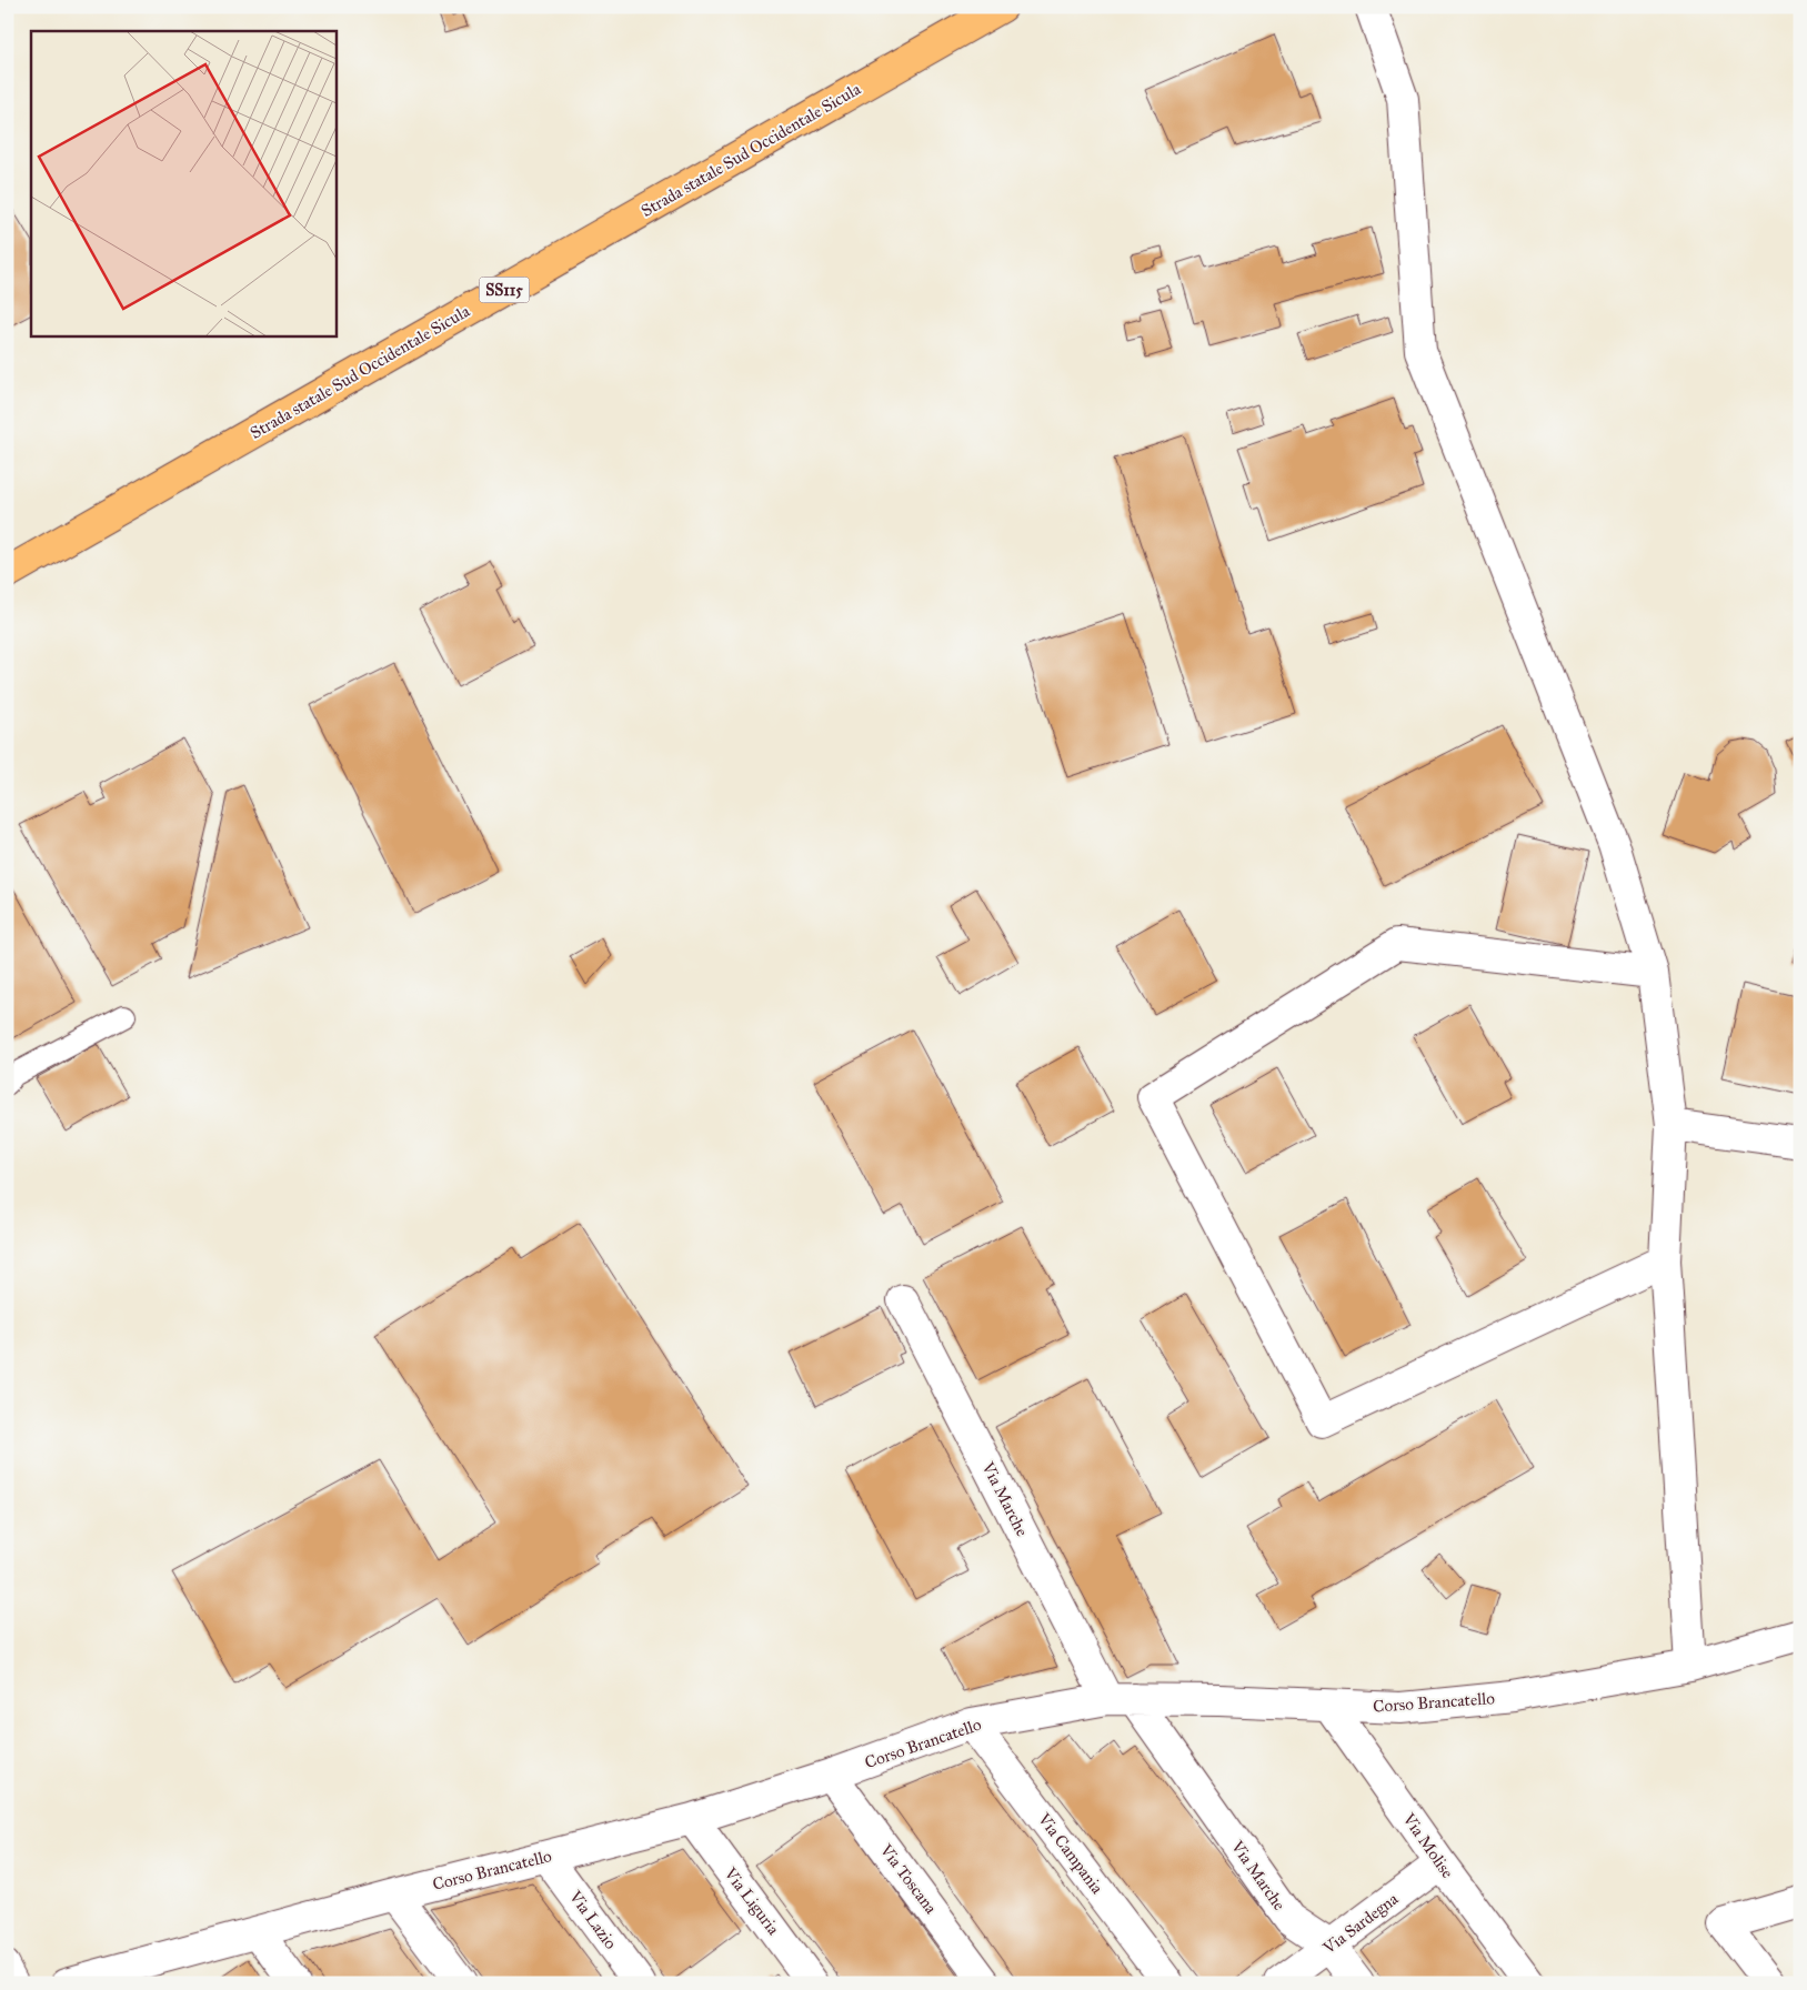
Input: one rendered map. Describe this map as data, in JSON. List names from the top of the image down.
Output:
{
  "streets": {
    "main road": ["Strada statale Sud Occidentale Sicula", "SS115"],
    "street": [
      "Via Marche",
      "Corso Brancatello",
      "Via Molise",
      "Via Campania",
      "Via Toscana",
      "Via Liguria",
      "Via Lazio",
      "Via Sardegna"
    ]
  },
  "crossings": [
    ["Via Marche", "Corso Brancatello"],
    ["Via Marche", "Via Sardegna"],
    ["Corso Brancatello", "Via Molise"],
    ["Corso Brancatello", "Via Campania"],
    ["Corso Brancatello", "Via Toscana"],
    ["Corso Brancatello", "Via Liguria"],
    ["Corso Brancatello", "Via Lazio"],
    ["Via Molise", "Via Sardegna"]
  ]
}
